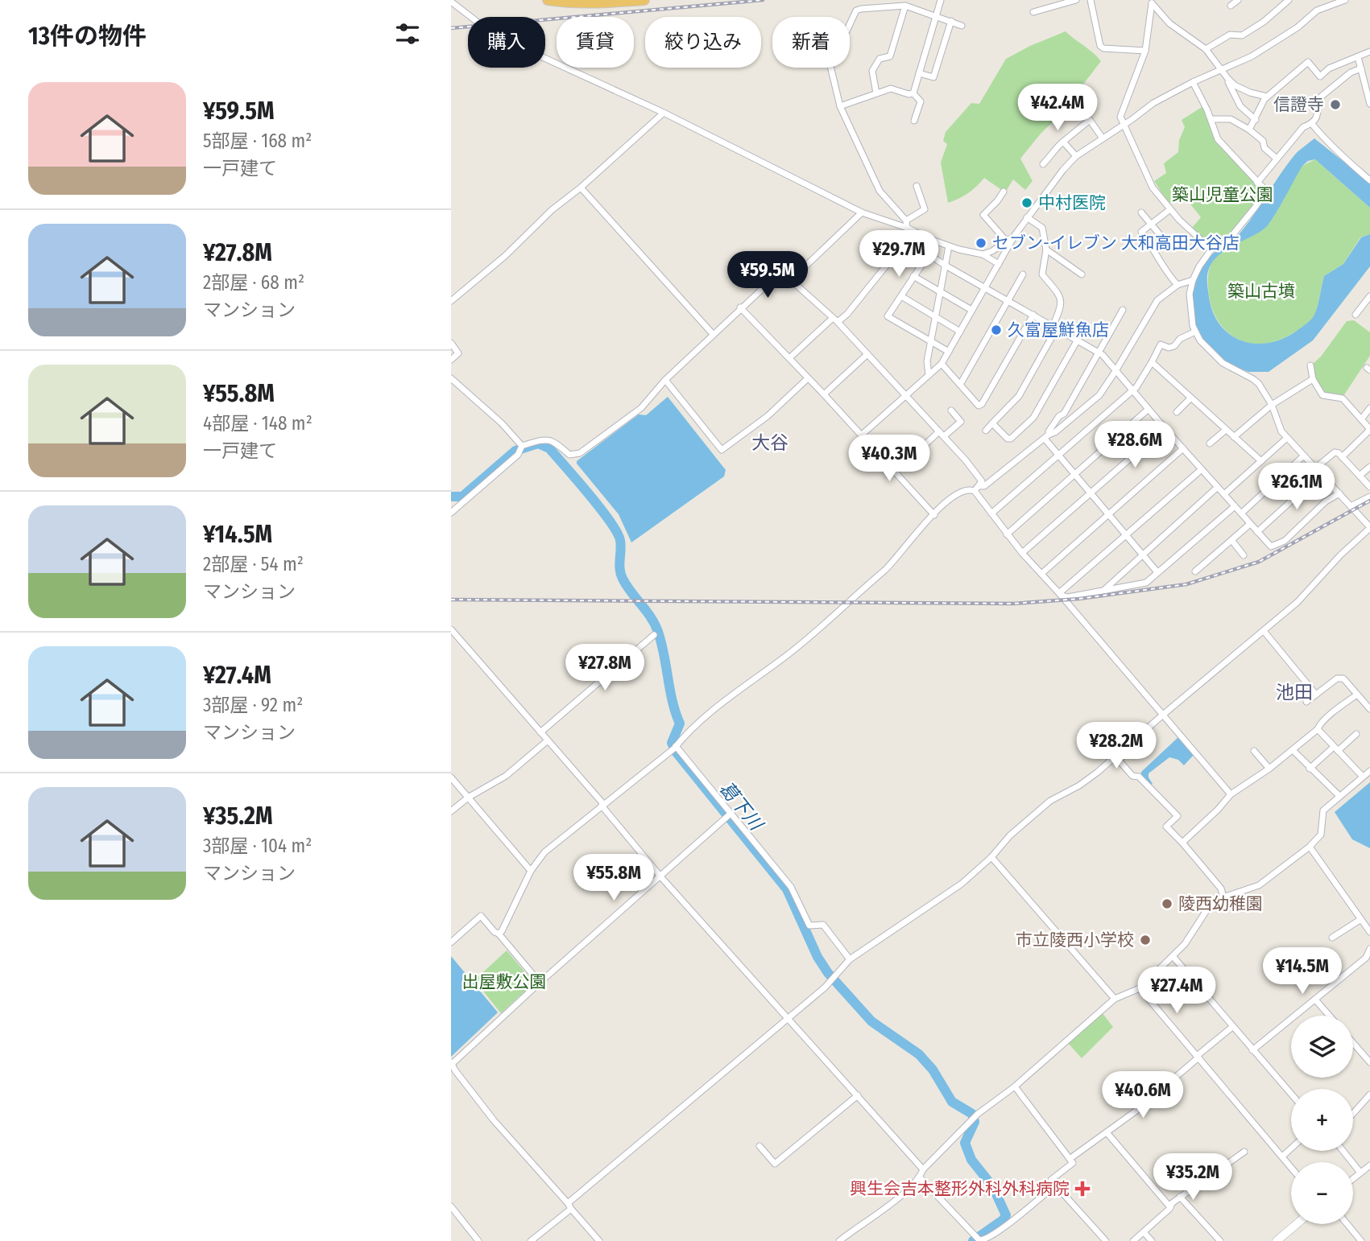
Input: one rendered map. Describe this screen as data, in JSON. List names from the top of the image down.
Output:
{
  "districts": ["大谷", "池田"],
  "water": ["葛下川"],
  "parks": ["築山児童公園", "築山古墳", "出屋敷公園"],
  "places": {
    "other": [
      "信證寺",
      "中村医院",
      "セブン-イレブン 大和高田大谷店",
      "久富屋鮮魚店",
      "陵西幼稚園",
      "市立陵西小学校"
    ],
    "health": ["興生会吉本整形外科外科病院"]
  },
  "page": {
    "heading": "13件の物件",
    "chip": [
      "購入",
      "賃貸",
      "絞り込み",
      "新着"
    ],
    "list": [
      {
        "name": "¥59.5M",
        "note": "5部屋 · 168 m² · 一戸建て"
      },
      {
        "name": "¥27.8M",
        "note": "2部屋 · 68 m² · マンション"
      },
      {
        "name": "¥55.8M",
        "note": "4部屋 · 148 m² · 一戸建て"
      },
      {
        "name": "¥14.5M",
        "note": "2部屋 · 54 m² · マンション"
      },
      {
        "name": "¥27.4M",
        "note": "3部屋 · 92 m² · マンション"
      },
      {
        "name": "¥35.2M",
        "note": "3部屋 · 104 m² · マンション"
      }
    ],
    "price": [
      "¥42.4M",
      "¥29.7M",
      "¥59.5M",
      "¥28.6M",
      "¥40.3M",
      "¥26.1M",
      "¥27.8M",
      "¥28.2M",
      "¥55.8M",
      "¥14.5M",
      "¥27.4M",
      "¥40.6M",
      "¥35.2M"
    ],
    "map_buttons": ["+", "−"]
  }
}
